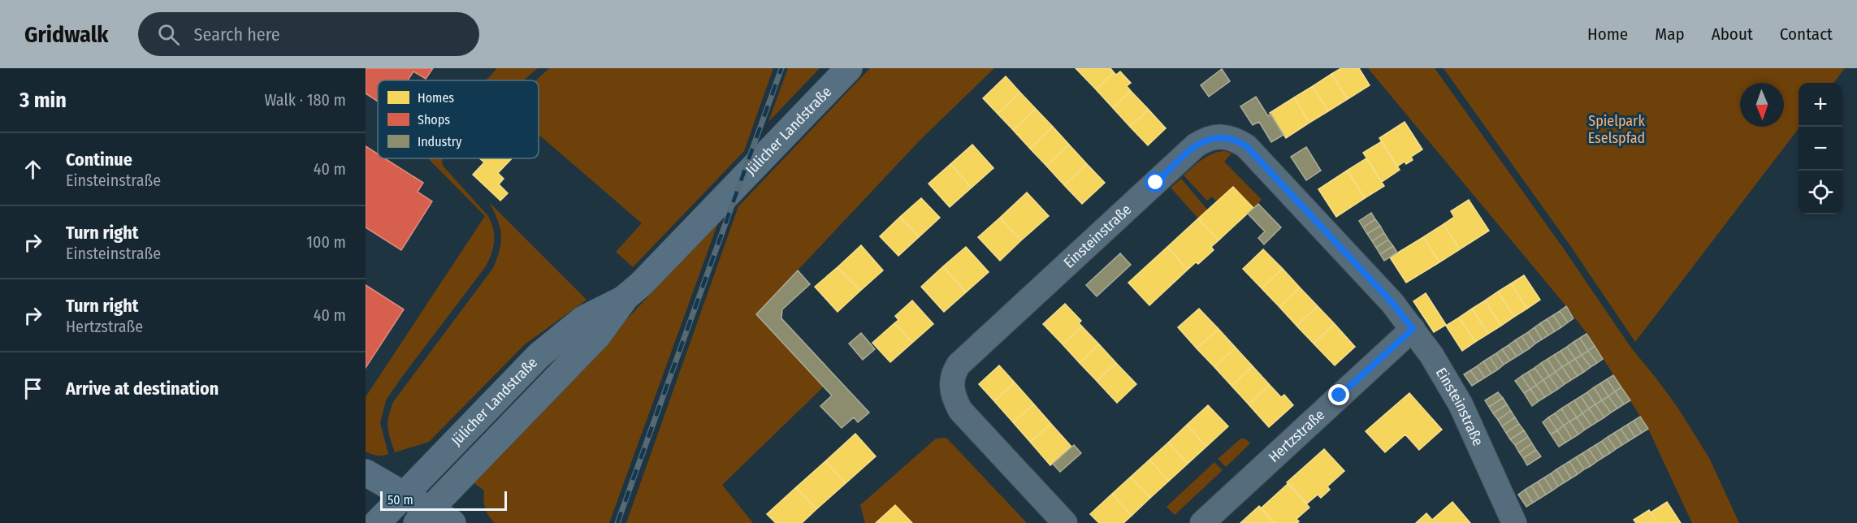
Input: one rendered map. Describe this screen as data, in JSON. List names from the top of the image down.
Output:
{
  "streets": {
    "main road": ["Jülicher Landstraße"],
    "street": ["Einsteinstraße", "Hertzstraße"]
  },
  "crossings": [
    ["Einsteinstraße", "Hertzstraße"]
  ],
  "parks": ["Spielpark Eselspfad"],
  "legend": ["Homes", "Shops", "Industry"],
  "scale_bar": "50 m",
  "north": "bottom",
  "page": {
    "header": "Gridwalk",
    "search": "Search here",
    "nav": [
      "Home",
      "Map",
      "About",
      "Contact"
    ],
    "heading": ["3 min", "Walk · 180 m"],
    "map_buttons": ["+", "−"],
    "list": [
      ["Continue", "Einsteinstraße", "40 m"],
      ["Turn right", "Einsteinstraße", "100 m"],
      ["Turn right", "Hertzstraße", "40 m"],
      "Arrive at destination"
    ],
    "scale": "50 m"
  }
}
